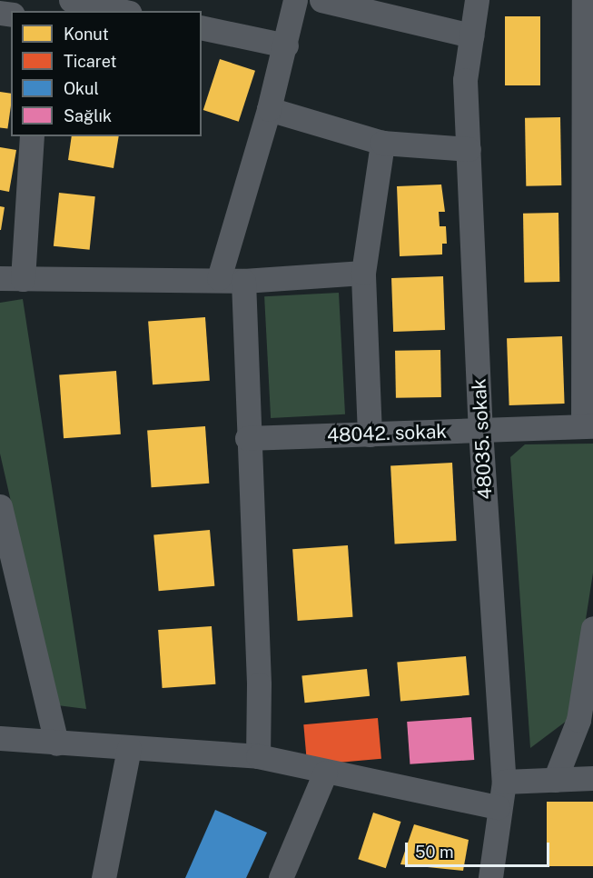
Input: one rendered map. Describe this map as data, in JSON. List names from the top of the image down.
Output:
{
  "streets": {
    "street": ["48042. sokak", "48035. sokak"]
  },
  "crossings": [
    ["48042. sokak", "48035. sokak"]
  ],
  "legend": [
    "Konut",
    "Ticaret",
    "Okul",
    "Sağlık"
  ],
  "scale_bar": "50 m"
}
